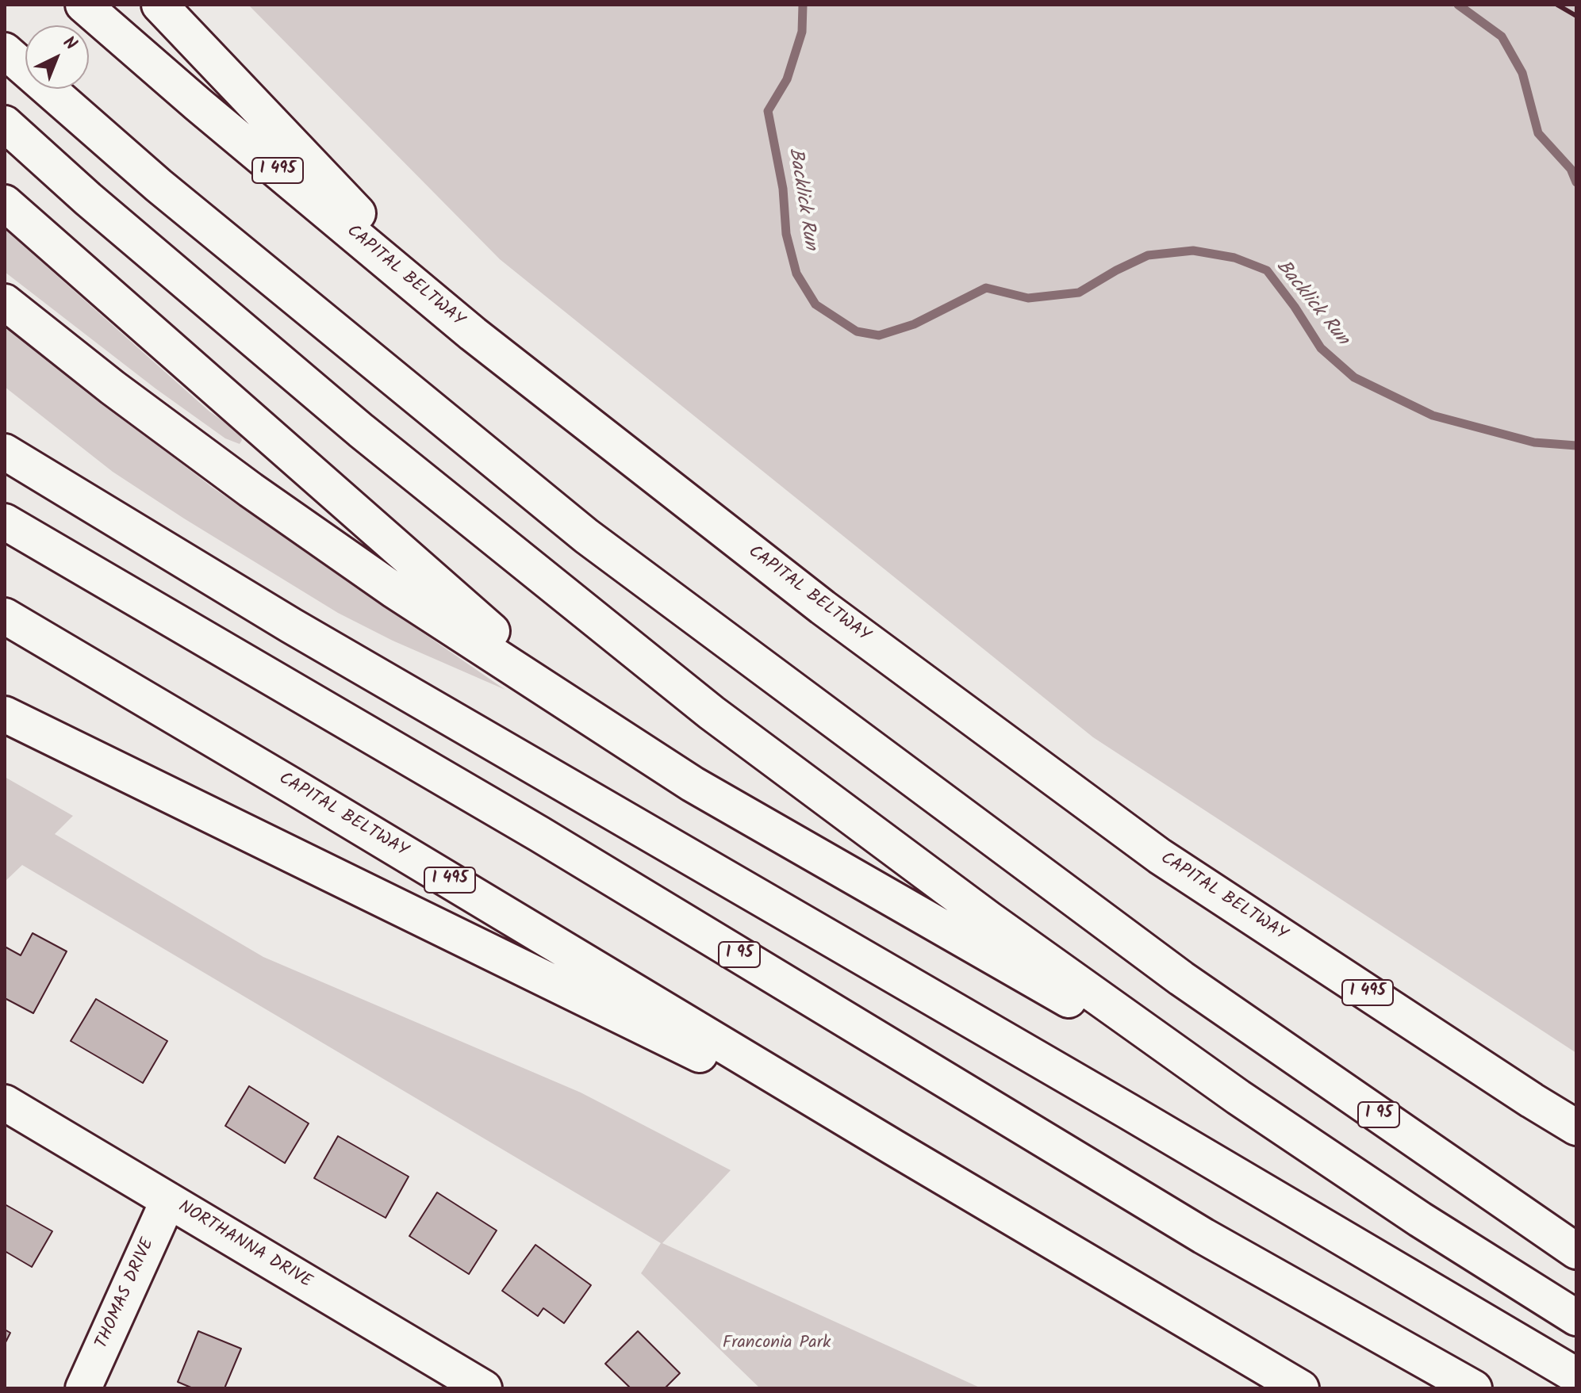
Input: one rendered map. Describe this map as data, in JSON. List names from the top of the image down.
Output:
{
  "streets": {
    "main road": [
      "I 495",
      "CAPITAL BELTWAY",
      "I 95",
      "NORTHANNA DRIVE",
      "THOMAS DRIVE"
    ]
  },
  "crossings": [
    ["NORTHANNA DRIVE", "THOMAS DRIVE"]
  ],
  "water": ["Backlick Run"],
  "parks": ["Franconia Park"],
  "north": "top right"
}
